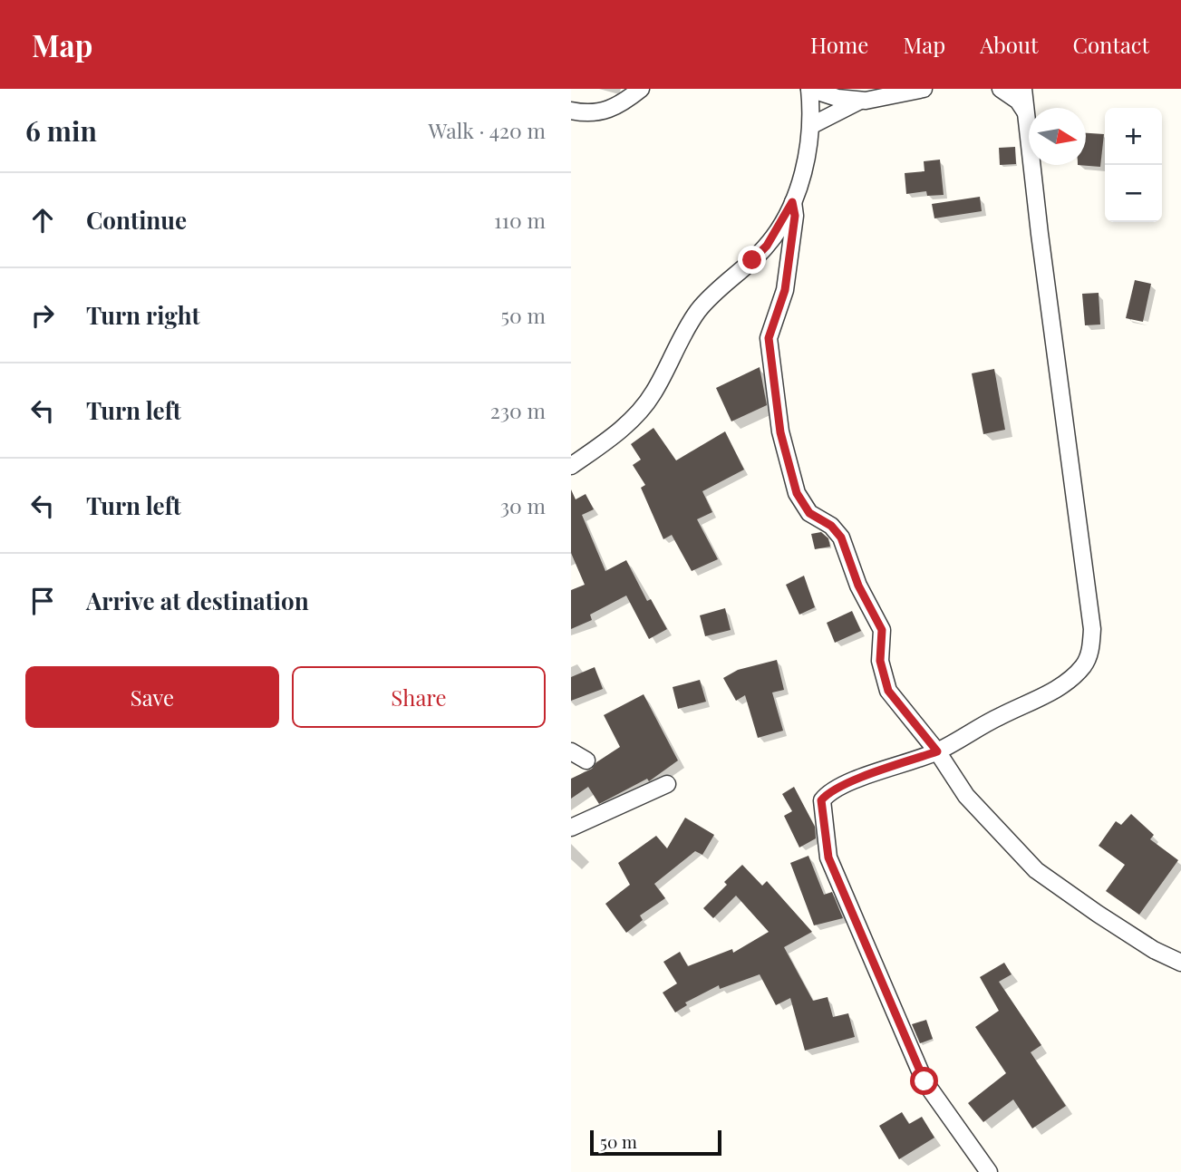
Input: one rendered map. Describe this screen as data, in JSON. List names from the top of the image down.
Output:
{
  "scale_bar": "50 m",
  "north": "right",
  "page": {
    "header": "Map",
    "nav": [
      "Home",
      "Map",
      "About",
      "Contact"
    ],
    "heading": ["6 min", "Walk · 420 m"],
    "map_buttons": ["+", "−"],
    "list": [
      ["Continue", "110 m"],
      ["Turn right", "50 m"],
      ["Turn left", "230 m"],
      ["Turn left", "30 m"],
      "Arrive at destination"
    ],
    "buttons": ["Save", "Share"],
    "scale": "50 m"
  }
}
